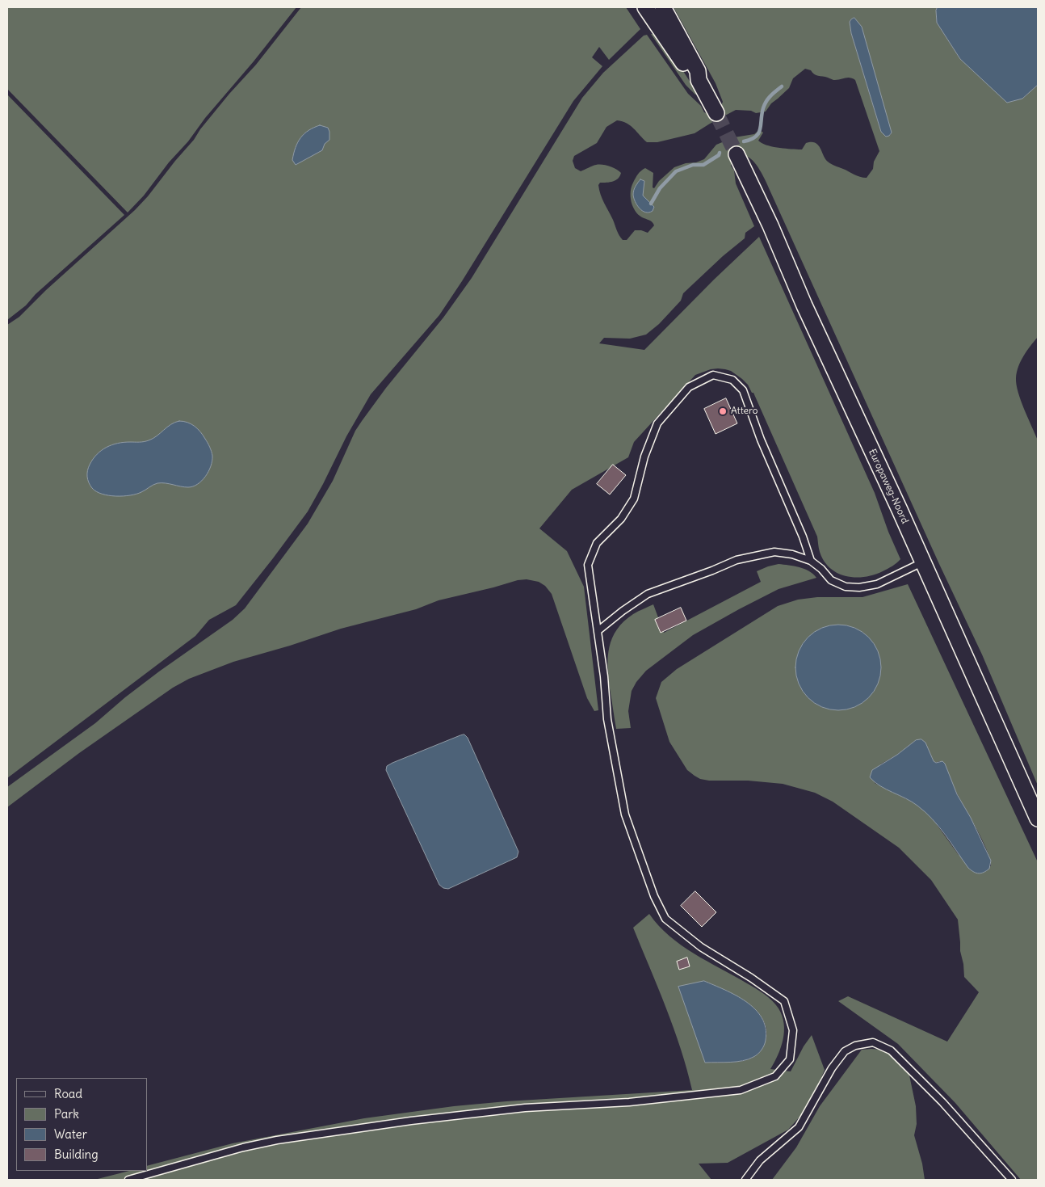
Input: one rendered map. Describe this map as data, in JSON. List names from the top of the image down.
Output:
{
  "streets": {
    "street": ["Europaweg-Noord"]
  },
  "places": ["Attero"],
  "legend": [
    "Road",
    "Park",
    "Water",
    "Building"
  ]
}
